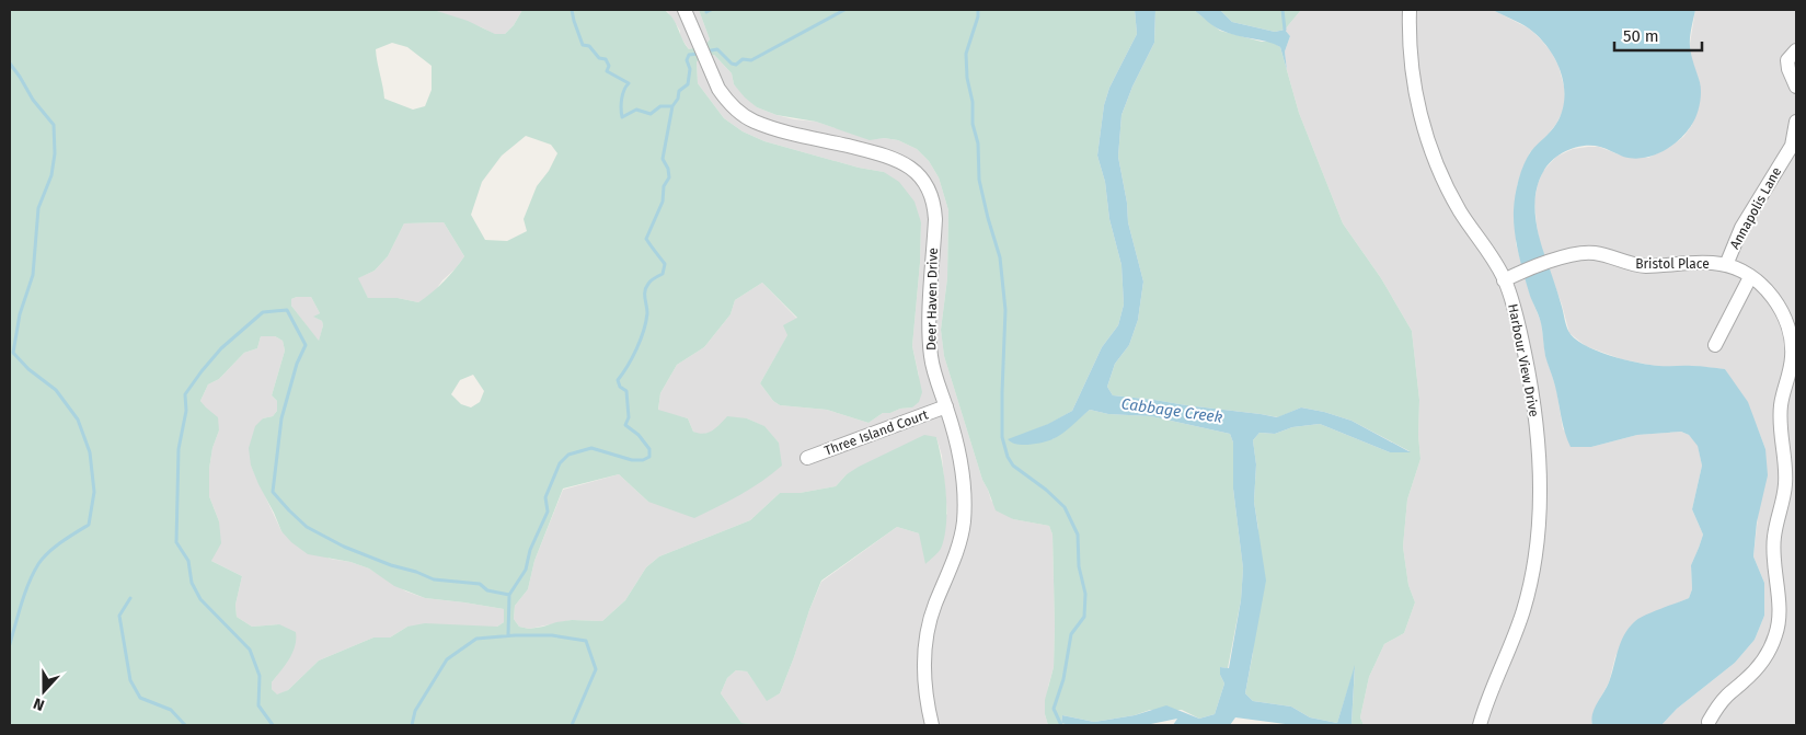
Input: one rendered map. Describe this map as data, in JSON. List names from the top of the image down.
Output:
{
  "streets": {
    "street": [
      "Annapolis Lane",
      "Bristol Place",
      "Deer Haven Drive",
      "Harbour View Drive",
      "Three Island Court"
    ]
  },
  "crossings": [
    ["Annapolis Lane", "Bristol Place"],
    ["Bristol Place", "Harbour View Drive"],
    ["Deer Haven Drive", "Three Island Court"]
  ],
  "water": ["Cabbage Creek"],
  "scale_bar": "50 m",
  "north": "bottom"
}
